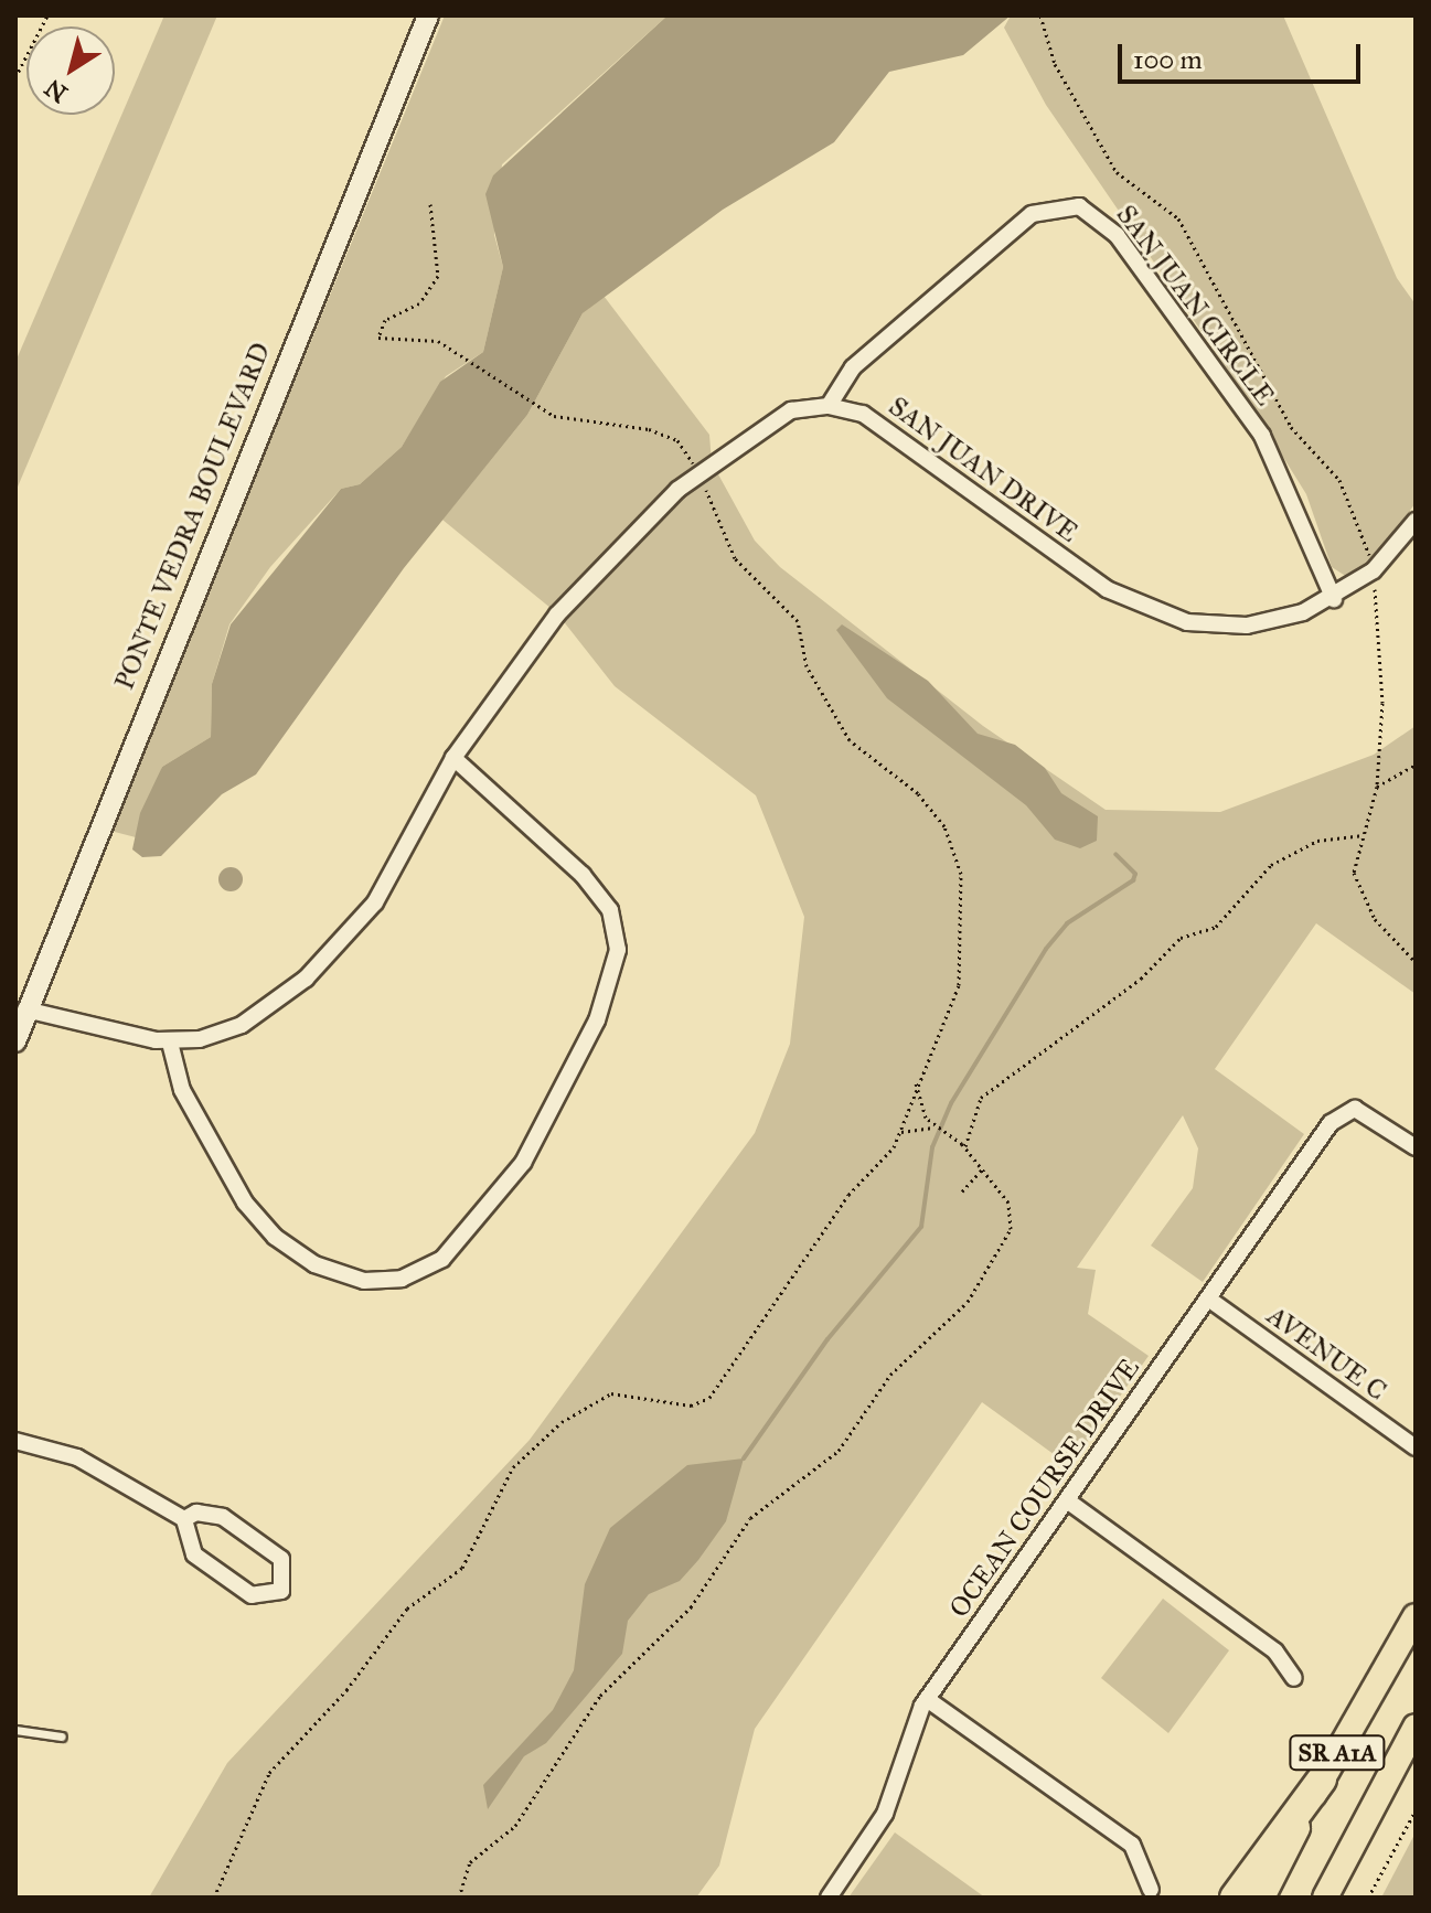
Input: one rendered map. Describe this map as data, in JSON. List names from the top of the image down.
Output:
{
  "streets": {
    "main road": ["SR A1A"],
    "street": [
      "SAN JUAN CIRCLE",
      "SAN JUAN DRIVE",
      "PONTE VEDRA BOULEVARD",
      "AVENUE C",
      "OCEAN COURSE DRIVE"
    ]
  },
  "crossings": [
    ["SAN JUAN CIRCLE", "SAN JUAN DRIVE"],
    ["SAN JUAN DRIVE", "PONTE VEDRA BOULEVARD"],
    ["AVENUE C", "OCEAN COURSE DRIVE"]
  ],
  "scale_bar": "100 m",
  "north": "bottom left"
}
